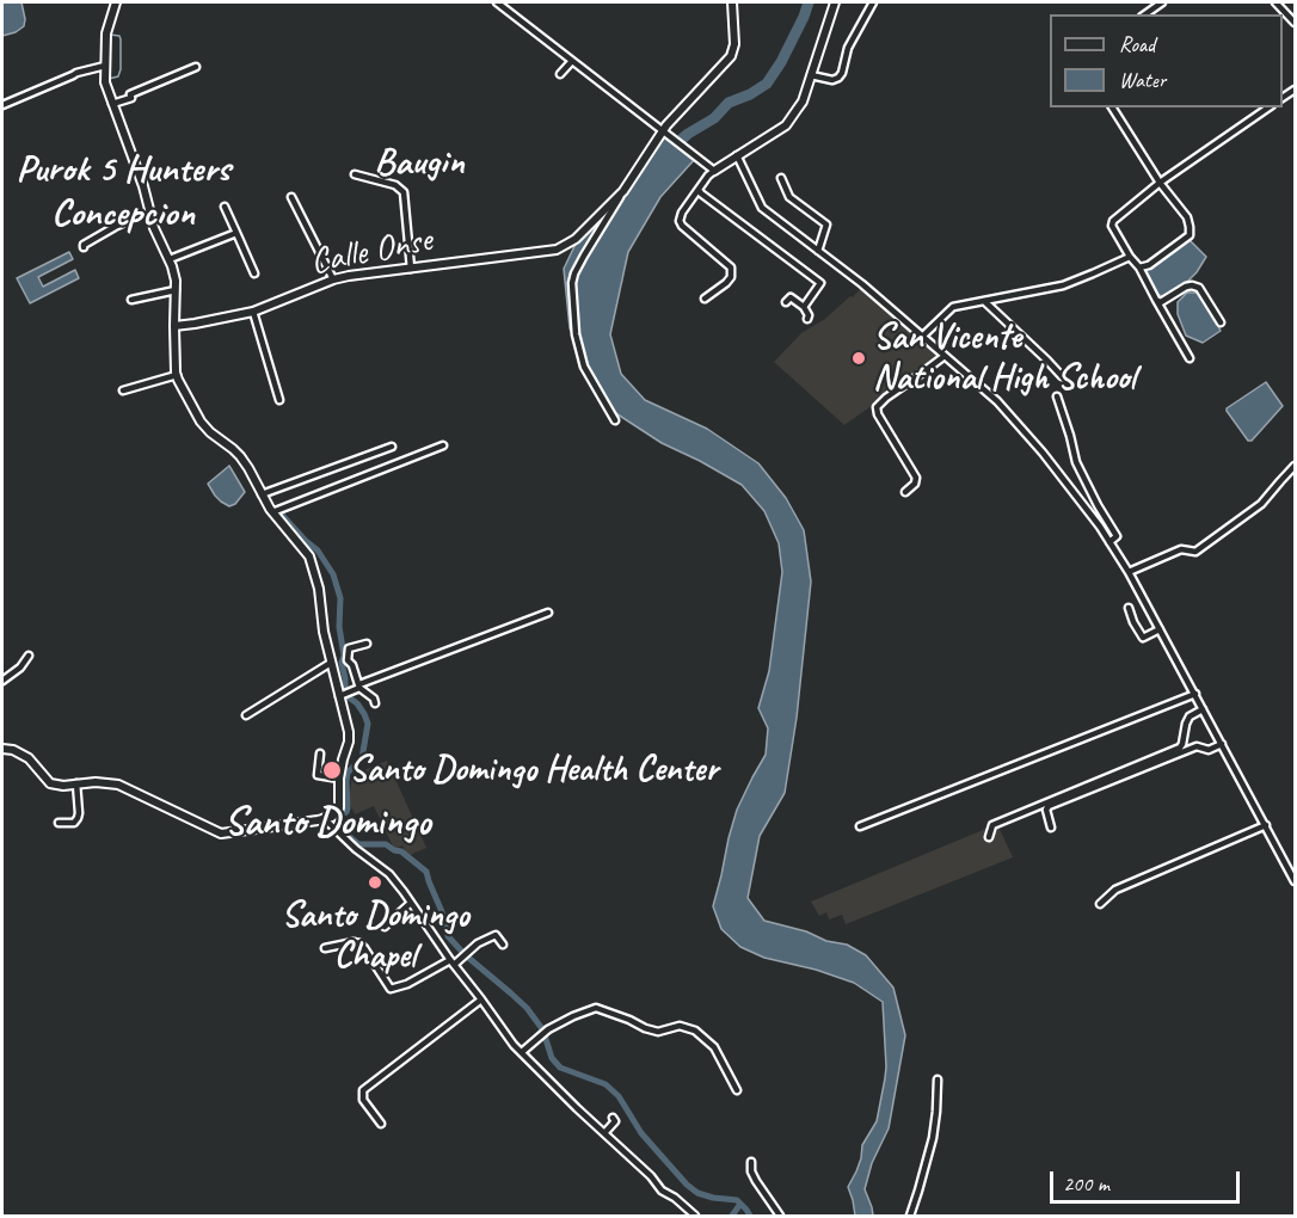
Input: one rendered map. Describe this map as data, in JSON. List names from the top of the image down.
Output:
{
  "streets": {
    "street": ["Calle Onse"]
  },
  "districts": ["Baugin", "Purok 5 Hunters Concepcion", "Santo Domingo"],
  "places": ["San Vicente National High School", "Santo Domingo Health Center", "Santo Domingo Chapel"],
  "legend": ["Road", "Water"],
  "scale_bar": "200 m"
}
